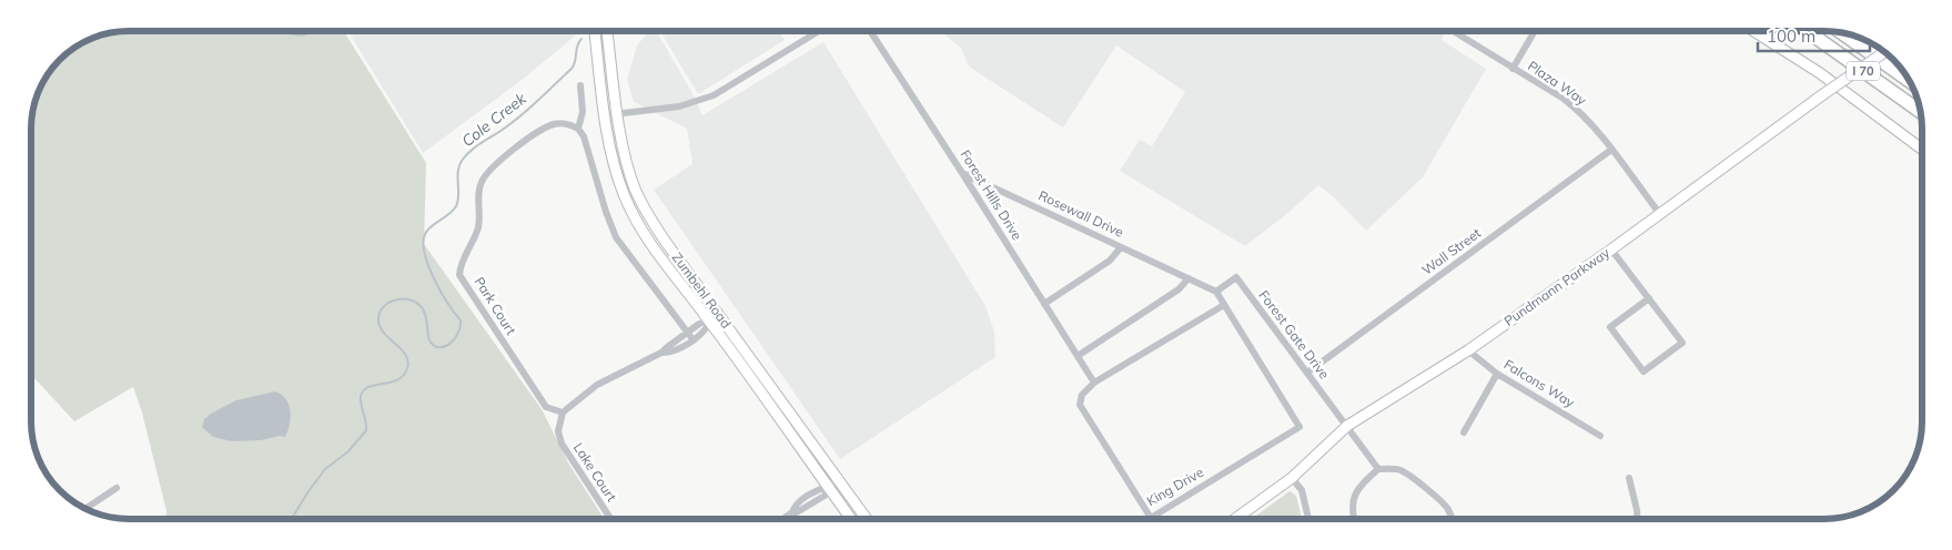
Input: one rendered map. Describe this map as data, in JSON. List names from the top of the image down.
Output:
{
  "streets": {
    "highway": ["I 70"],
    "main road": ["Pundmann Parkway", "Zumbehl Road"],
    "street": [
      "Plaza Way",
      "Forest Hills Drive",
      "Rosewall Drive",
      "Wall Street",
      "Park Court",
      "Forest Gate Drive",
      "Falcons Way",
      "Lake Court",
      "King Drive"
    ]
  },
  "crossings": [
    ["Plaza Way", "Wall Street"],
    ["Plaza Way", "Pundmann Parkway"],
    ["Forest Hills Drive", "Rosewall Drive"],
    ["Forest Hills Drive", "King Drive"],
    ["Rosewall Drive", "Forest Gate Drive"],
    ["Wall Street", "Forest Gate Drive"],
    ["Pundmann Parkway", "Forest Gate Drive"],
    ["Pundmann Parkway", "Falcons Way"],
    ["Park Court", "Lake Court"]
  ],
  "water": ["Cole Creek"],
  "scale_bar": "100 m"
}
